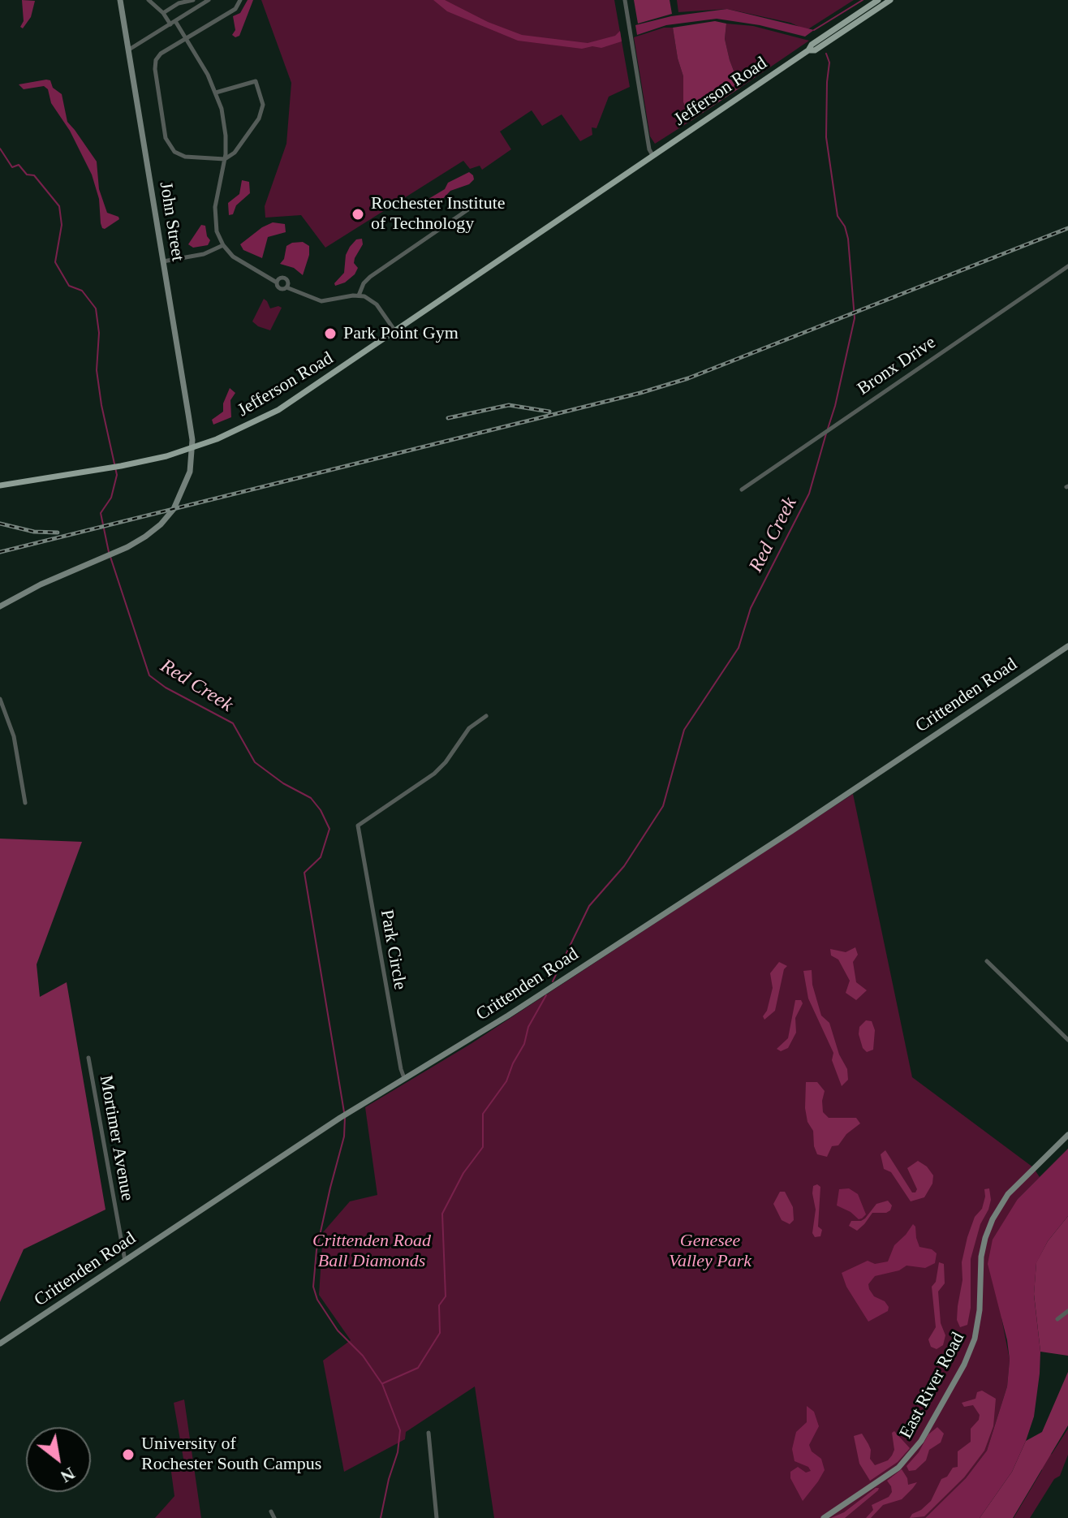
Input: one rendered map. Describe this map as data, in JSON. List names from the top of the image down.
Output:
{
  "streets": {
    "main road": ["Jefferson Road"],
    "street": [
      "John Street",
      "Bronx Drive",
      "Crittenden Road",
      "Park Circle",
      "Mortimer Avenue",
      "East River Road"
    ]
  },
  "crossings": [
    ["Jefferson Road", "John Street"],
    ["Crittenden Road", "Park Circle"],
    ["Crittenden Road", "Mortimer Avenue"]
  ],
  "water": ["Red Creek"],
  "parks": ["Crittenden Road Ball Diamonds", "Genesee Valley Park"],
  "places": ["Rochester Institute of Technology", "Park Point Gym", "University of Rochester South Campus"],
  "north": "bottom right"
}
